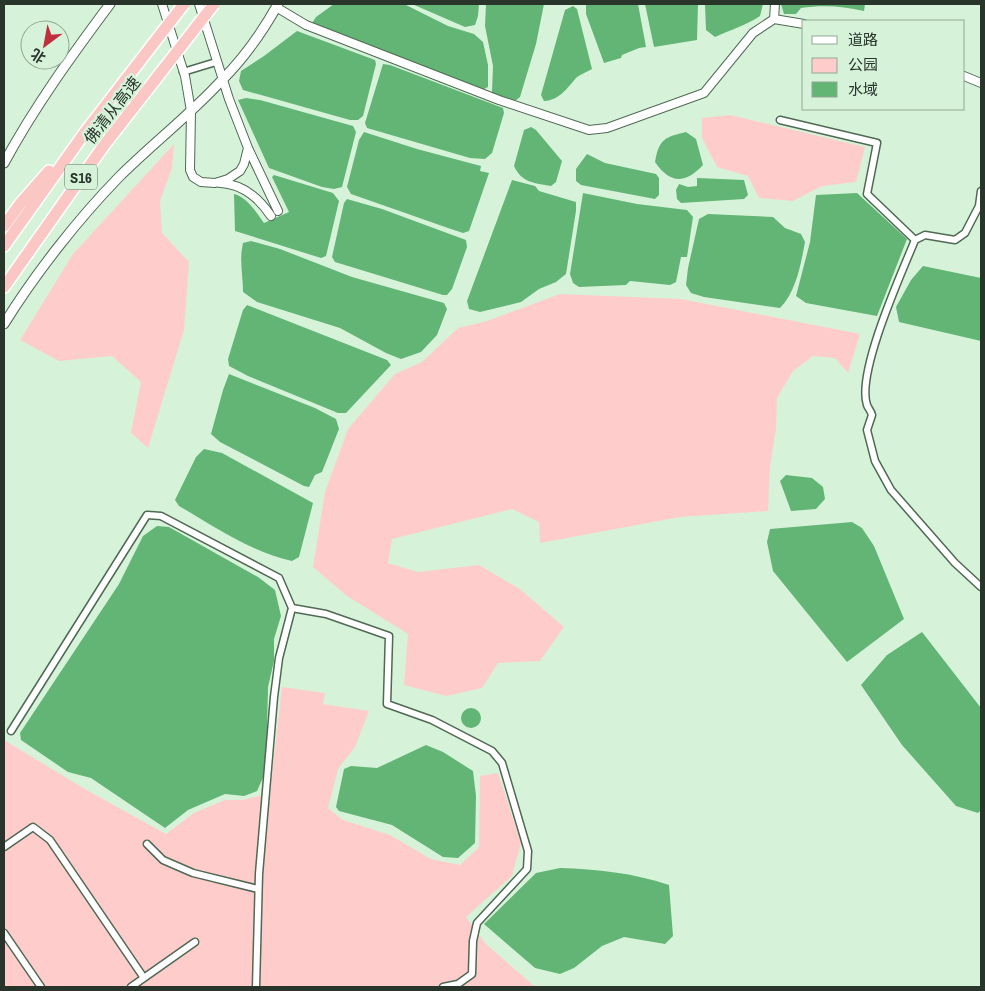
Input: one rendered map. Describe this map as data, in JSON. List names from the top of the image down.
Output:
{
  "streets": {
    "highway": ["佛清从高速", "S16"]
  },
  "legend": ["道路", "公园", "水域"],
  "north": "bottom left"
}
